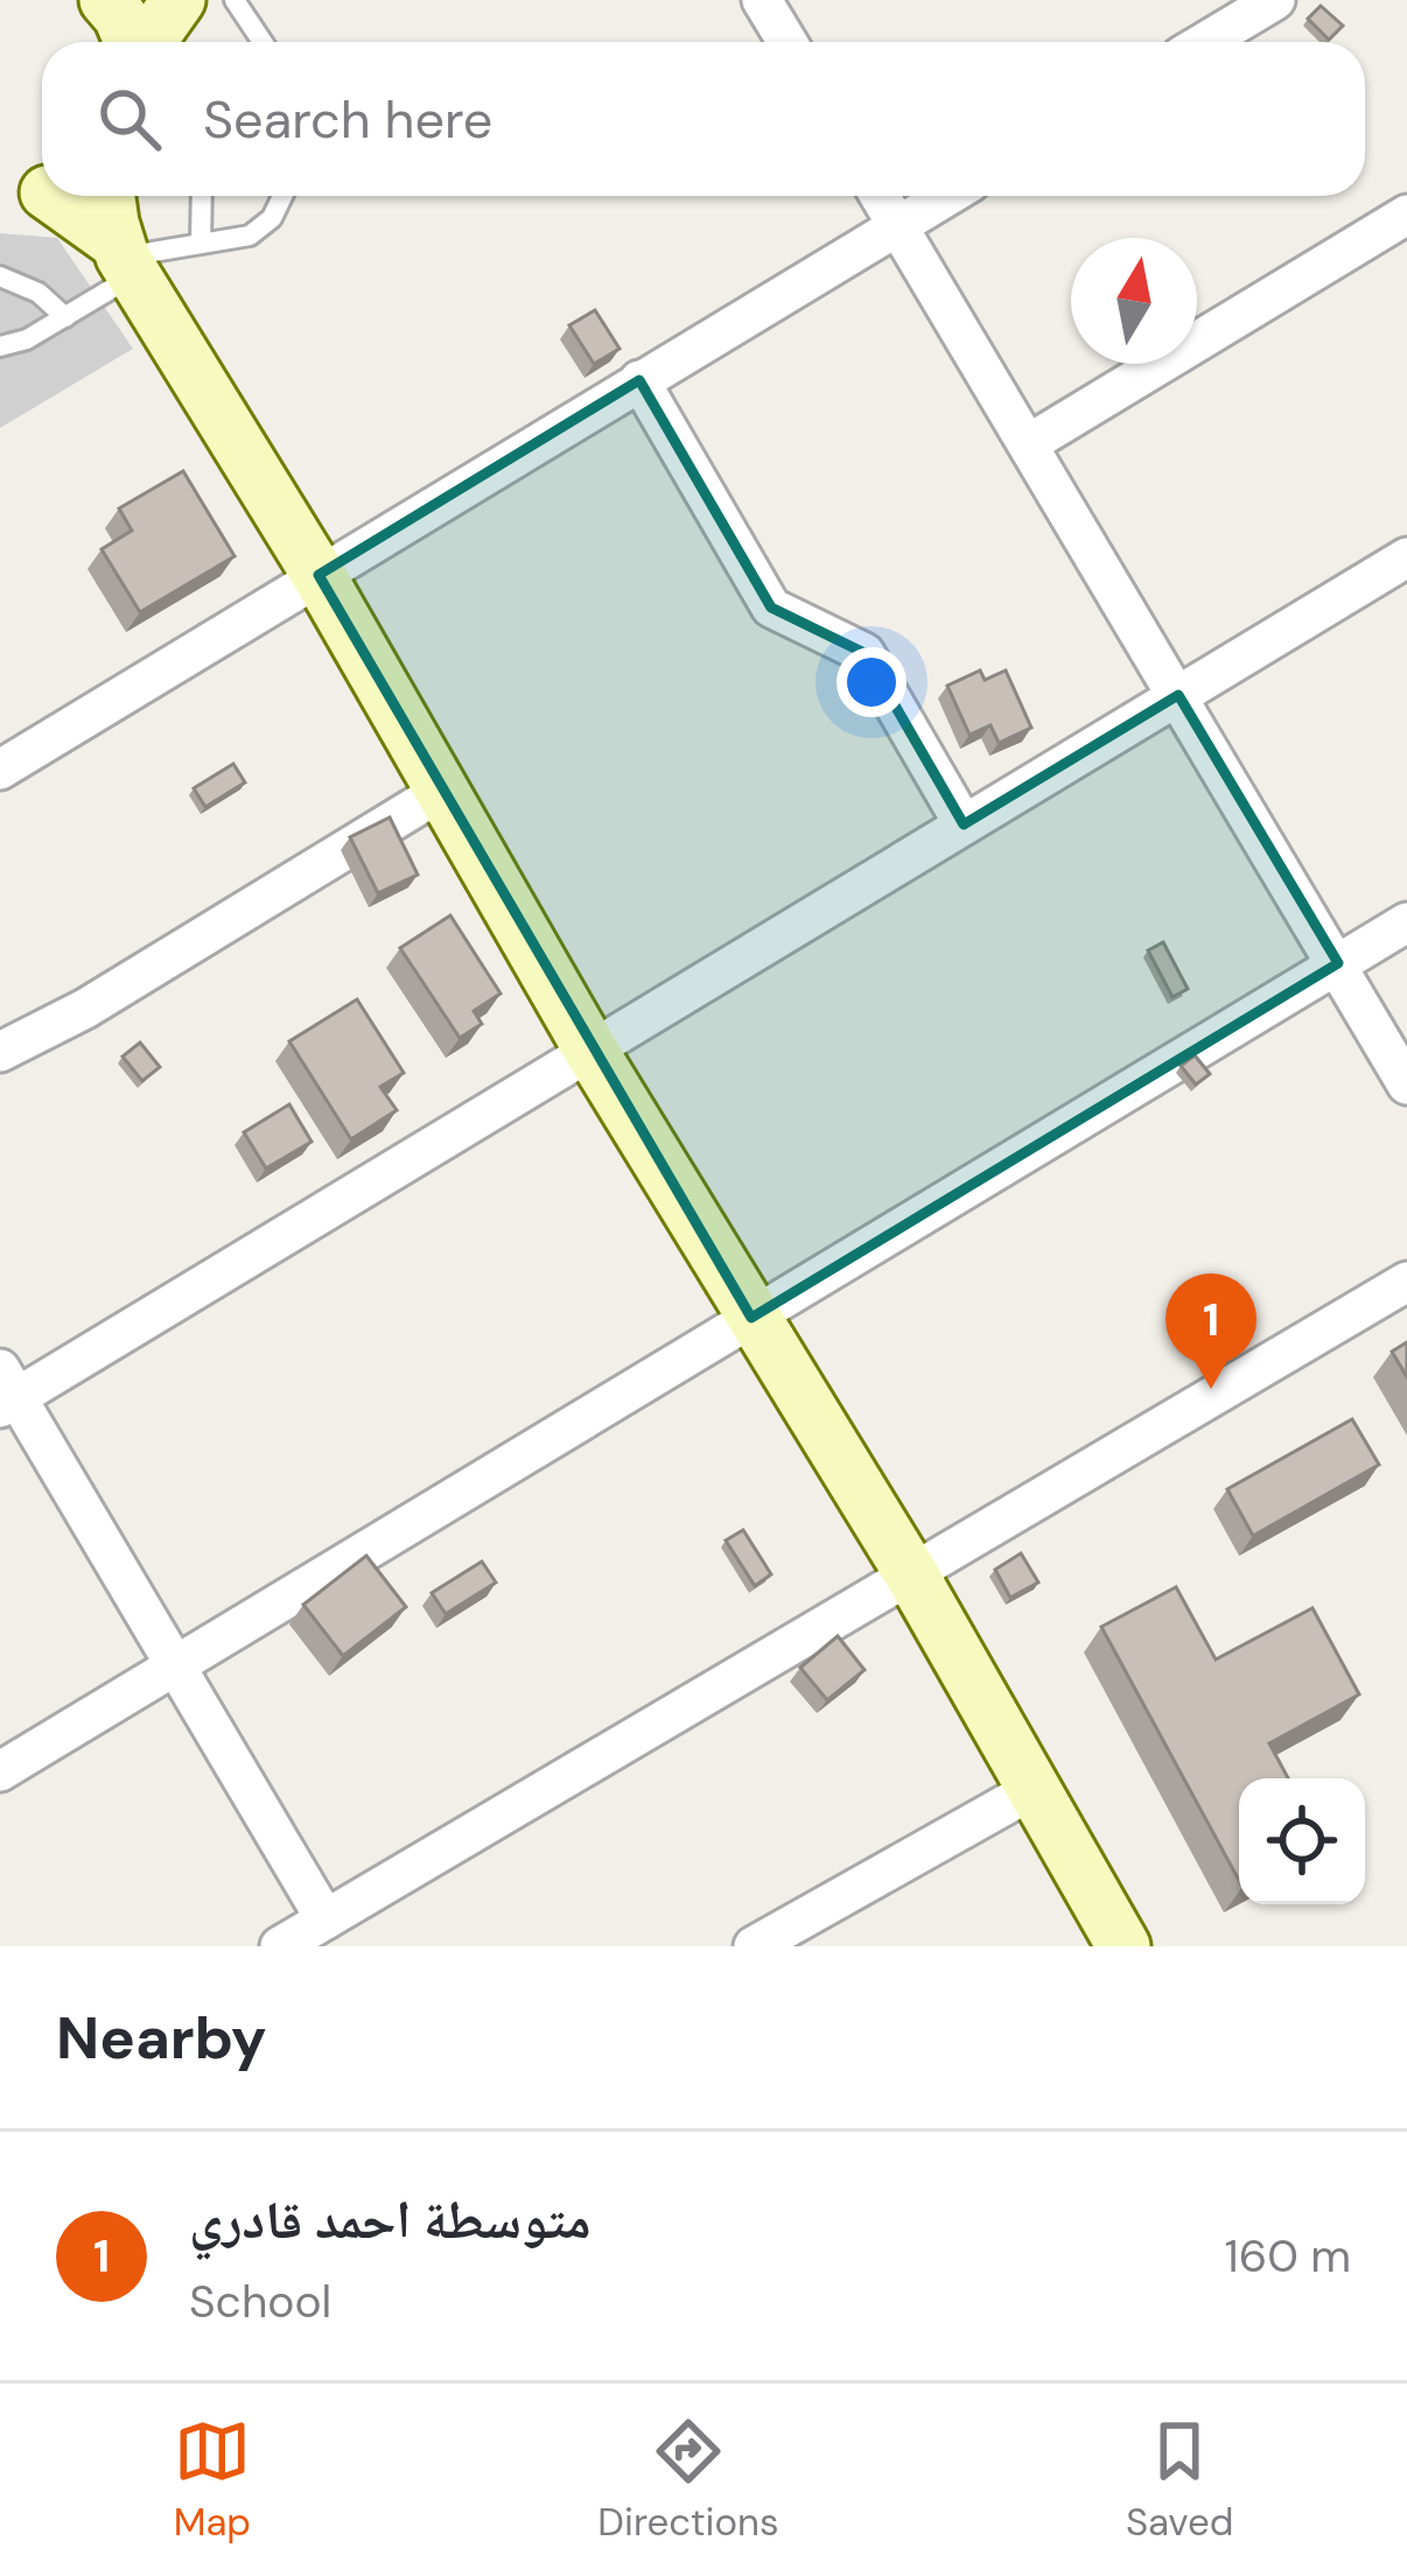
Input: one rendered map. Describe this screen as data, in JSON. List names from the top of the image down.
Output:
{
  "north": "top",
  "page": {
    "search": "Search here",
    "pins": "1",
    "heading": "Nearby",
    "list": [
      {
        "mark": "1",
        "name": "متوسطة احمد قادري",
        "note": "School",
        "value": "160 m"
      }
    ],
    "nav": ["Map", "Directions", "Saved"]
  }
}
